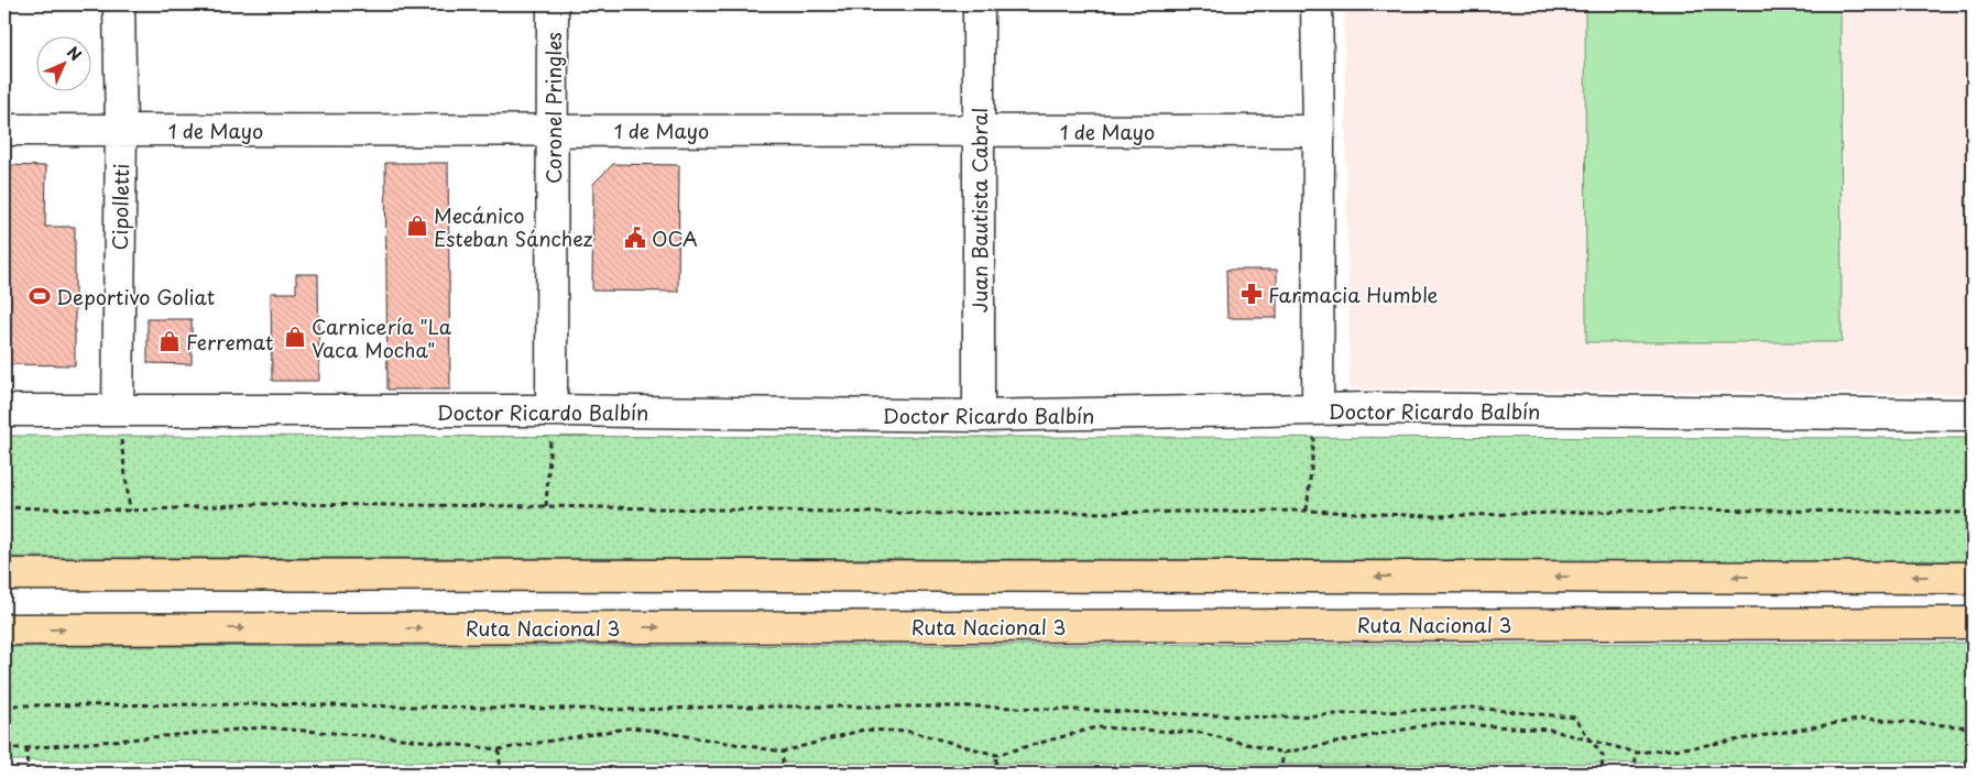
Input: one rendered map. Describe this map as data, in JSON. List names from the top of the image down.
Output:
{
  "streets": {
    "highway": ["Ruta Nacional 3"],
    "street": [
      "Coronel Pringles",
      "1 de Mayo",
      "Cipolletti",
      "Juan Bautista Cabral",
      "Doctor Ricardo Balbín"
    ]
  },
  "crossings": [
    ["Coronel Pringles", "1 de Mayo"],
    ["Coronel Pringles", "Doctor Ricardo Balbín"],
    ["1 de Mayo", "Cipolletti"],
    ["1 de Mayo", "Juan Bautista Cabral"],
    ["Cipolletti", "Doctor Ricardo Balbín"],
    ["Juan Bautista Cabral", "Doctor Ricardo Balbín"]
  ],
  "places": {
    "shop": ["Mecánico Esteban Sánchez", "Carnicería \"La Vaca Mocha\"", "Ferremat"],
    "public building": ["OCA"],
    "pharmacy": ["Farmacia Humble"],
    "sports": ["Deportivo Goliat"]
  },
  "north": "top right"
}
